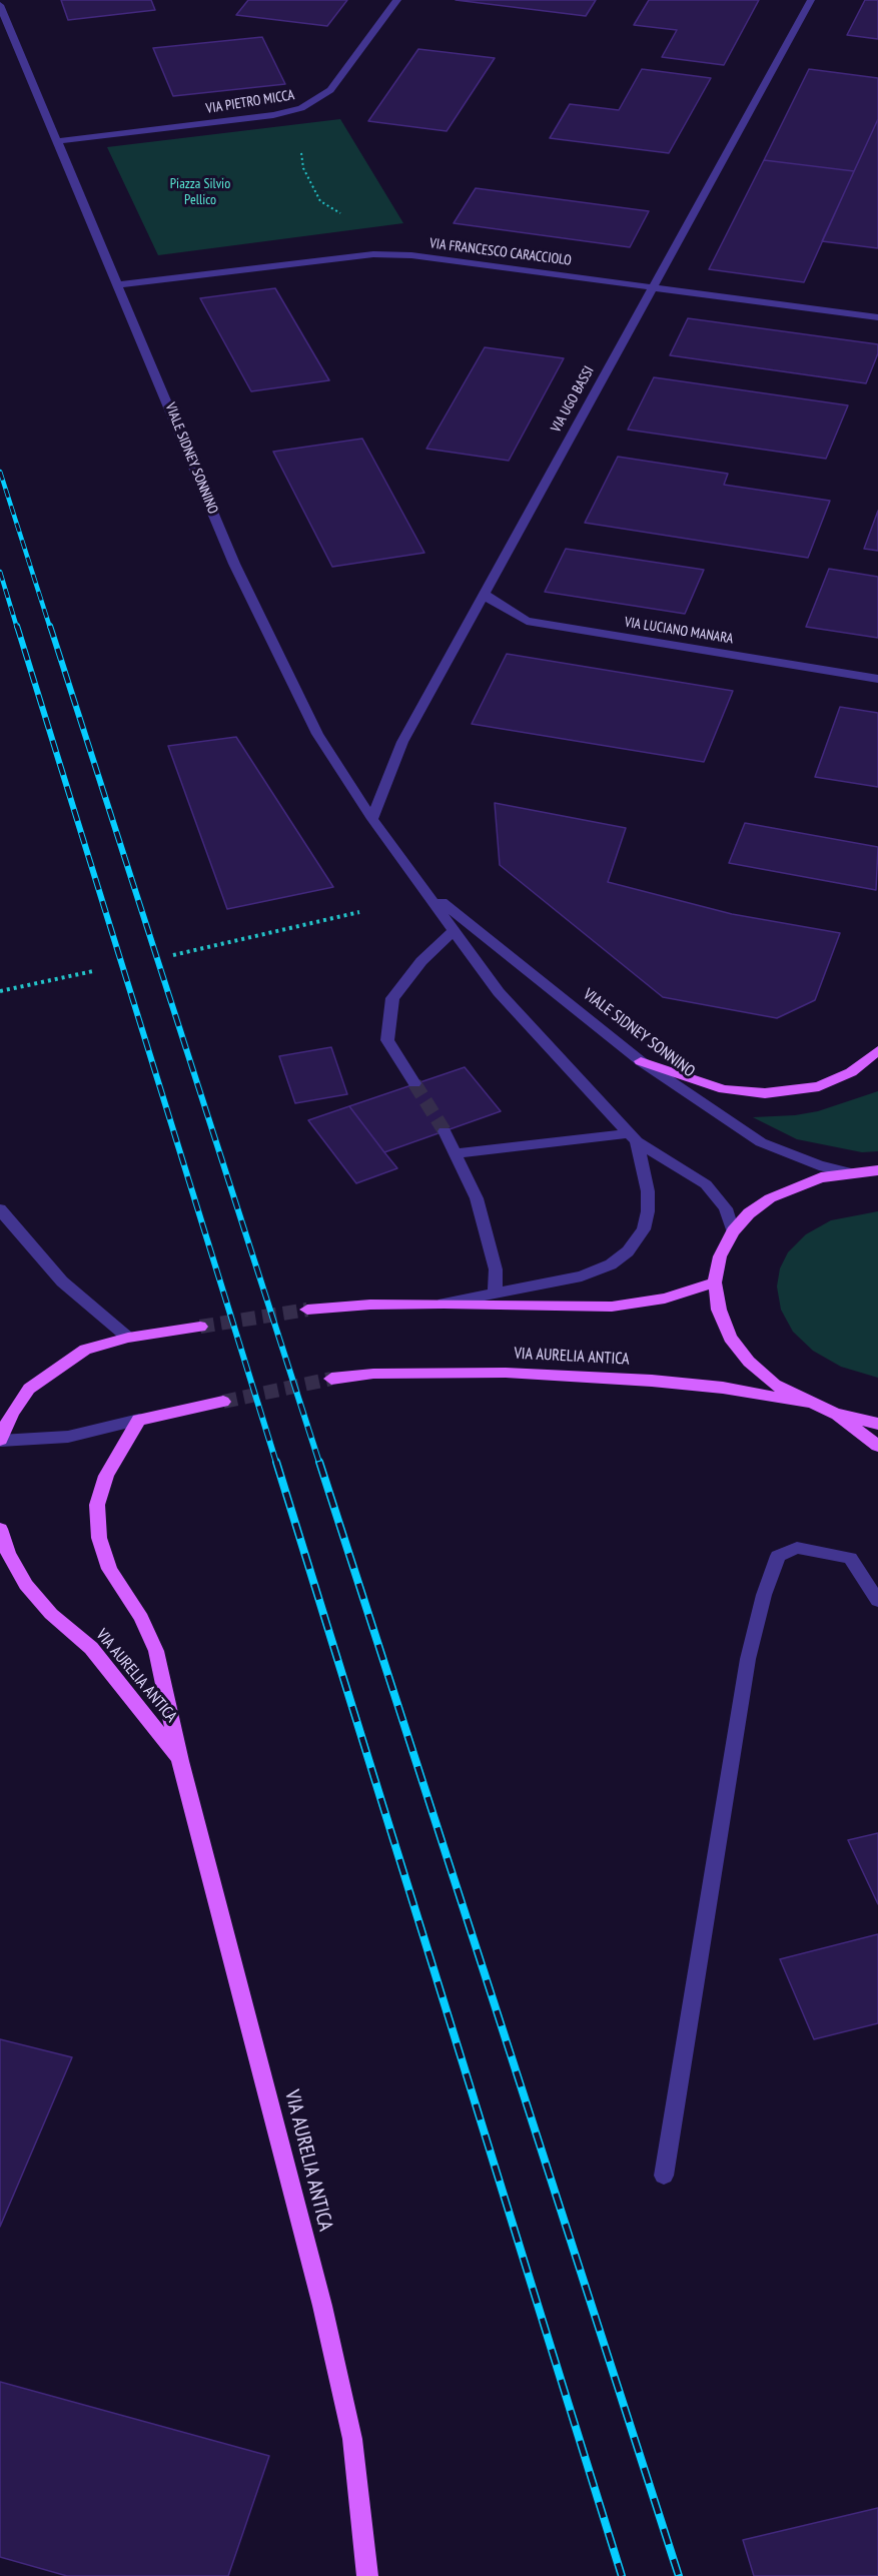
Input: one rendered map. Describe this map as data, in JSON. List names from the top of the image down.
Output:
{
  "streets": {
    "main road": ["VIA AURELIA ANTICA"],
    "street": [
      "VIA PIETRO MICCA",
      "VIA FRANCESCO CARACCIOLO",
      "VIA UGO BASSI",
      "VIALE SIDNEY SONNINO",
      "VIA LUCIANO MANARA"
    ]
  },
  "crossings": [
    ["VIA PIETRO MICCA", "VIALE SIDNEY SONNINO"],
    ["VIA FRANCESCO CARACCIOLO", "VIA UGO BASSI"],
    ["VIA FRANCESCO CARACCIOLO", "VIALE SIDNEY SONNINO"],
    ["VIA UGO BASSI", "VIALE SIDNEY SONNINO"],
    ["VIA UGO BASSI", "VIA LUCIANO MANARA"]
  ],
  "parks": ["Piazza Silvio Pellico"]
}
